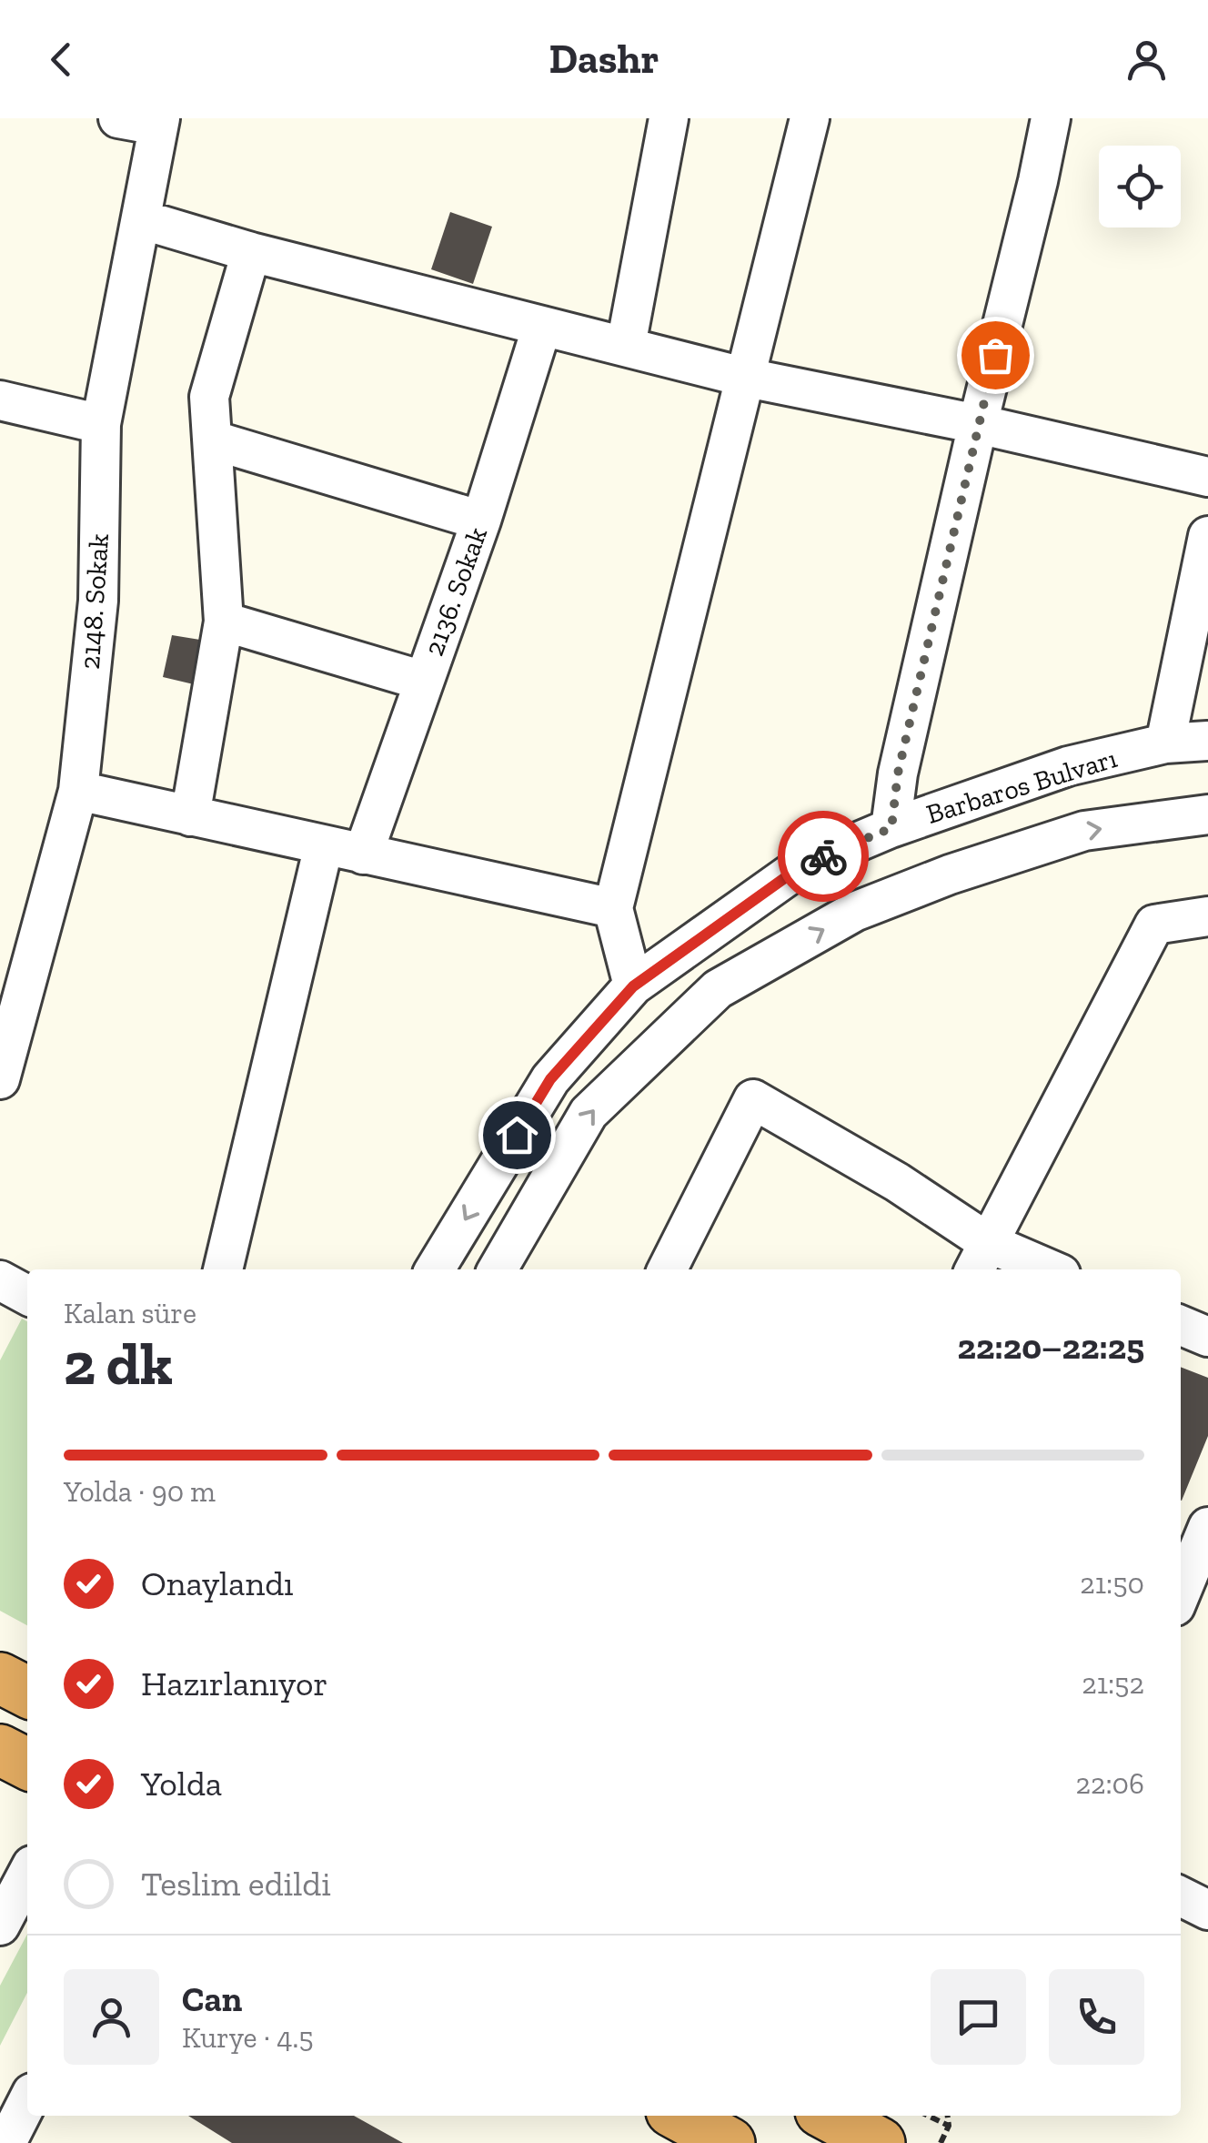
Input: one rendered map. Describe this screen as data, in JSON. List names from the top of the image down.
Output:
{
  "streets": {
    "street": ["2136. Sokak", "2148. Sokak", "Barbaros Bulvarı"]
  },
  "page": {
    "header": "Dashr",
    "heading": ["2 dk", "Kalan süre", "22:20–22:25"],
    "panel": ["Can", "Kurye · 4.5"],
    "bar": "Yolda · 90 m",
    "list": [
      ["Onaylandı", "21:50"],
      ["Hazırlanıyor", "21:52"],
      ["Yolda", "22:06"],
      "Teslim edildi"
    ]
  }
}
